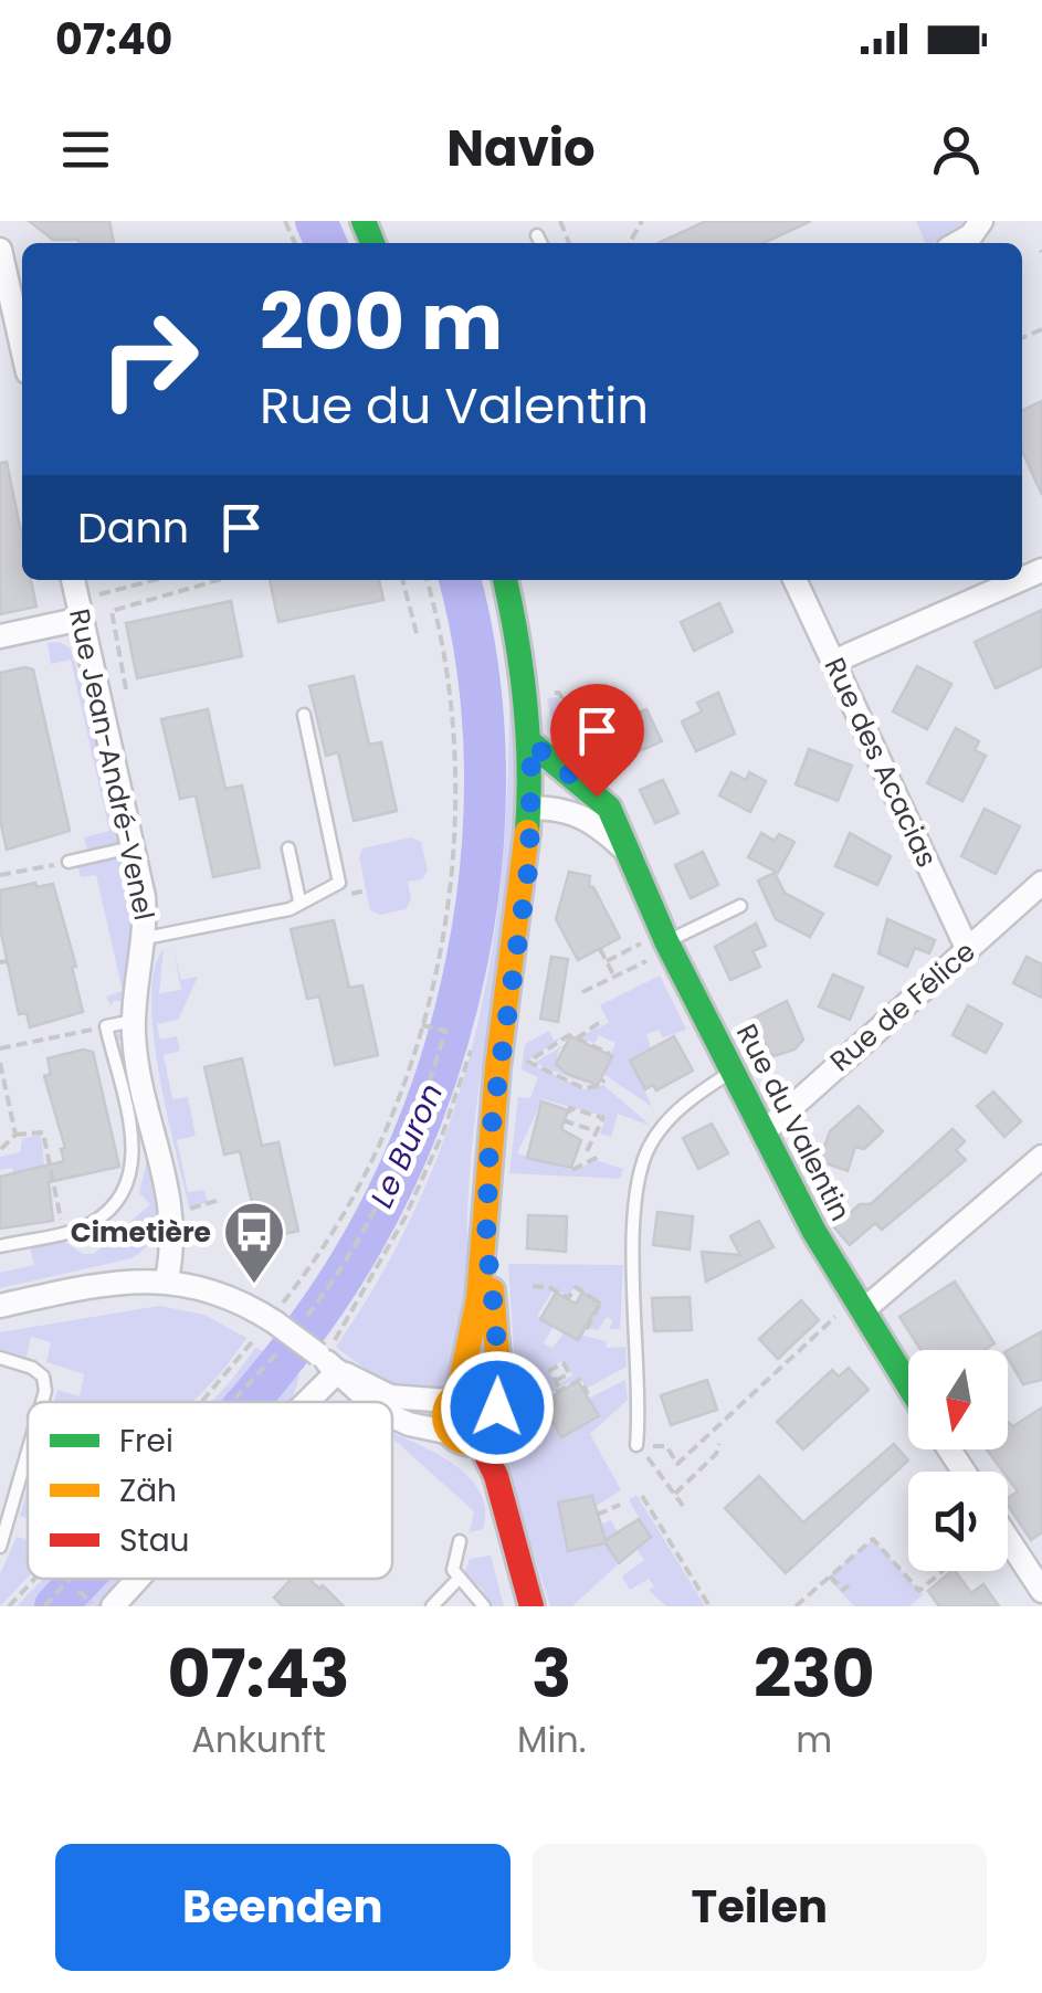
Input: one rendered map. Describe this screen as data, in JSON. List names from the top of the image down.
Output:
{
  "streets": {
    "main road": ["Rue du Valentin"],
    "street": ["Rue des Acacias", "Rue Jean-André-Venel", "Rue de Félice"]
  },
  "crossings": [
    ["Rue des Acacias", "Rue de Félice"],
    ["Rue de Félice", "Rue du Valentin"]
  ],
  "water": ["Le Buron"],
  "places": {
    "bus stop": ["Cimetière"]
  },
  "legend": ["Frei", "Zäh", "Stau"],
  "north": "bottom",
  "page": {
    "status": "07:40",
    "header": "Navio",
    "turn": ["200 m", "Rue du Valentin"],
    "then": "Dann",
    "eta": [
      "07:43",
      "Ankunft",
      "3",
      "Min.",
      "230",
      "m"
    ],
    "buttons": ["Beenden", "Teilen"]
  }
}
